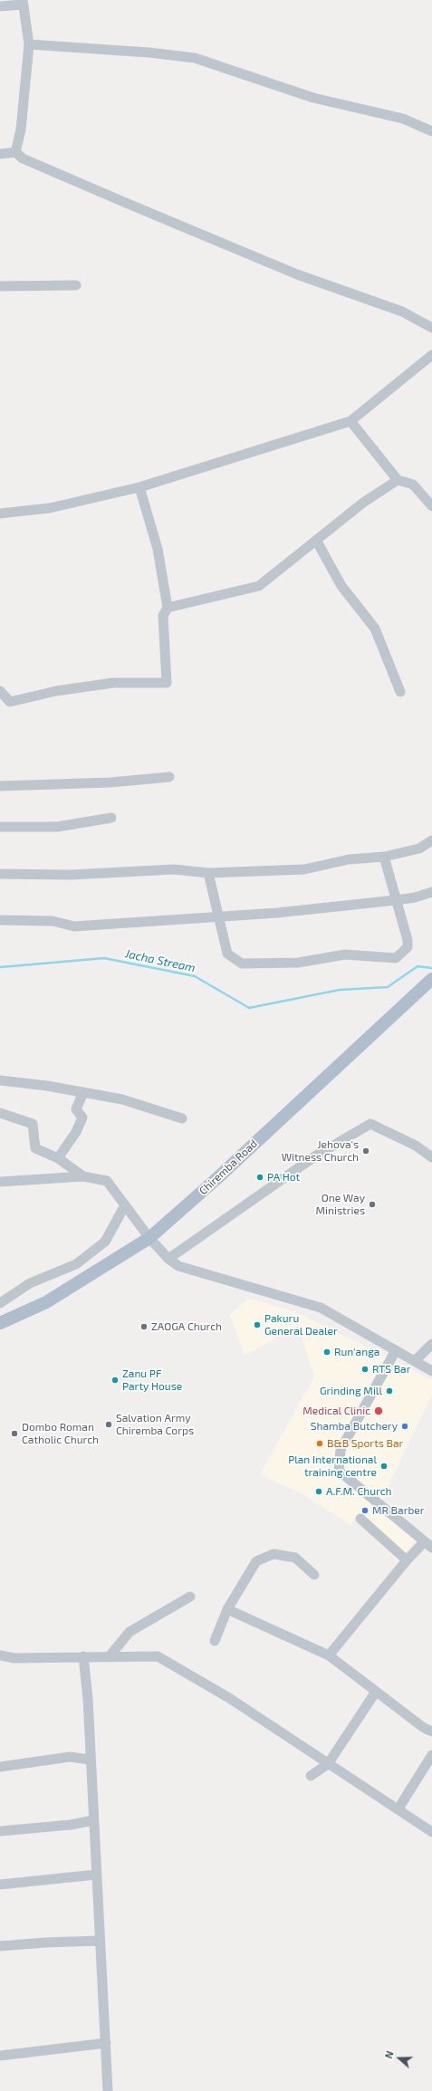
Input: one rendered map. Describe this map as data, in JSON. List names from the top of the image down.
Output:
{
  "streets": {
    "main road": ["Chiremba Road"]
  },
  "water": ["Jacha Stream"],
  "places": [
    "Jehova's Witness Church",
    "PA Hot",
    "One Way Ministries",
    "Pakuru General Dealer",
    "ZAOGA Church",
    "Run'anga",
    "RTS Bar",
    "Zanu PF Party House",
    "Grinding Mill",
    "Medical Clinic",
    "Salvation Army Chiremba Corps",
    "Shamba Butchery",
    "Dombo Roman Catholic Church",
    "B&B Sports Bar",
    "Plan International training centre",
    "A.F.M. Church",
    "MR Barber"
  ],
  "north": "left"
}
